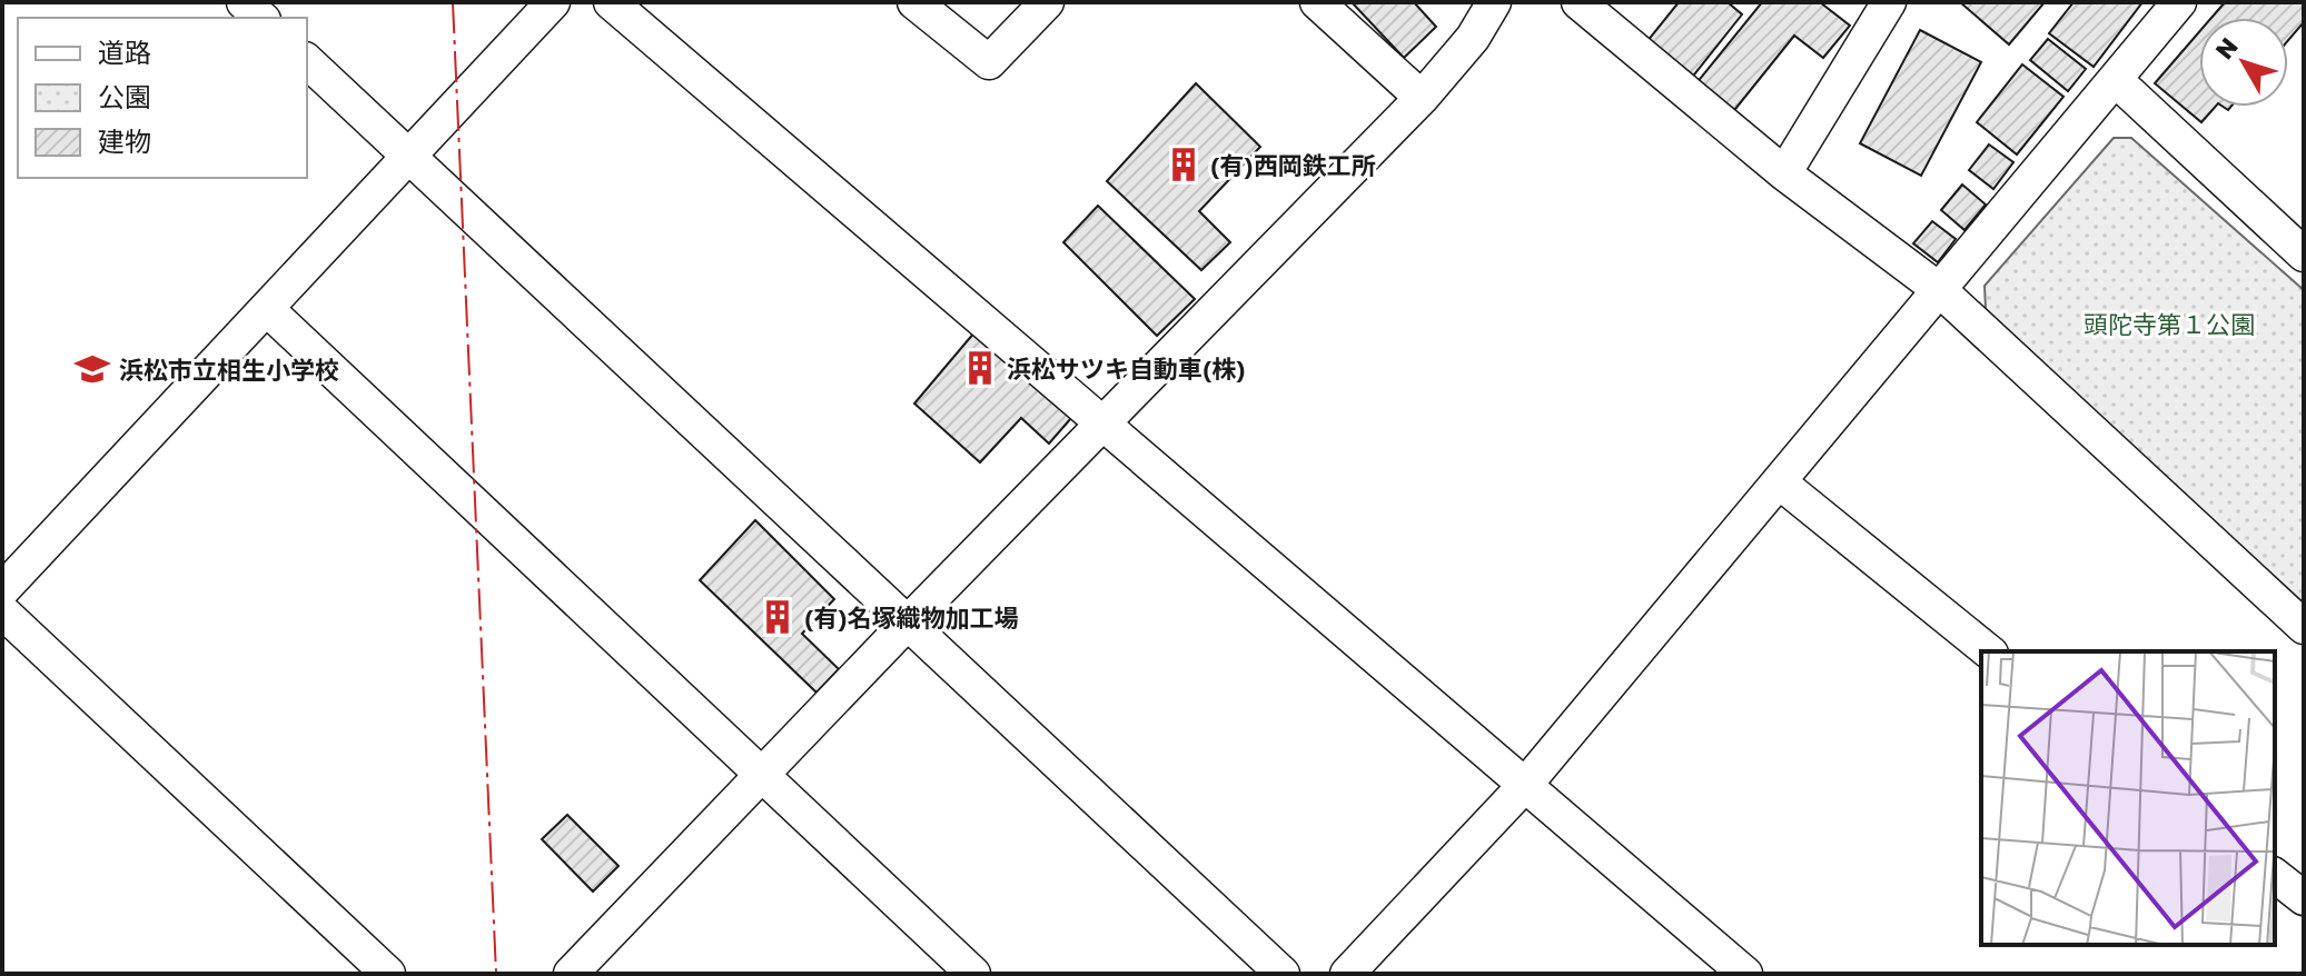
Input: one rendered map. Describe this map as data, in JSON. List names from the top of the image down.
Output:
{
  "parks": ["頭陀寺第１公園"],
  "places": {
    "building": ["(有)西岡鉄工所", "浜松サツキ自動車(株)", "(有)名塚織物加工場"],
    "school or university": ["浜松市立相生小学校"]
  },
  "legend": ["道路", "公園", "建物"],
  "north": "top left"
}
